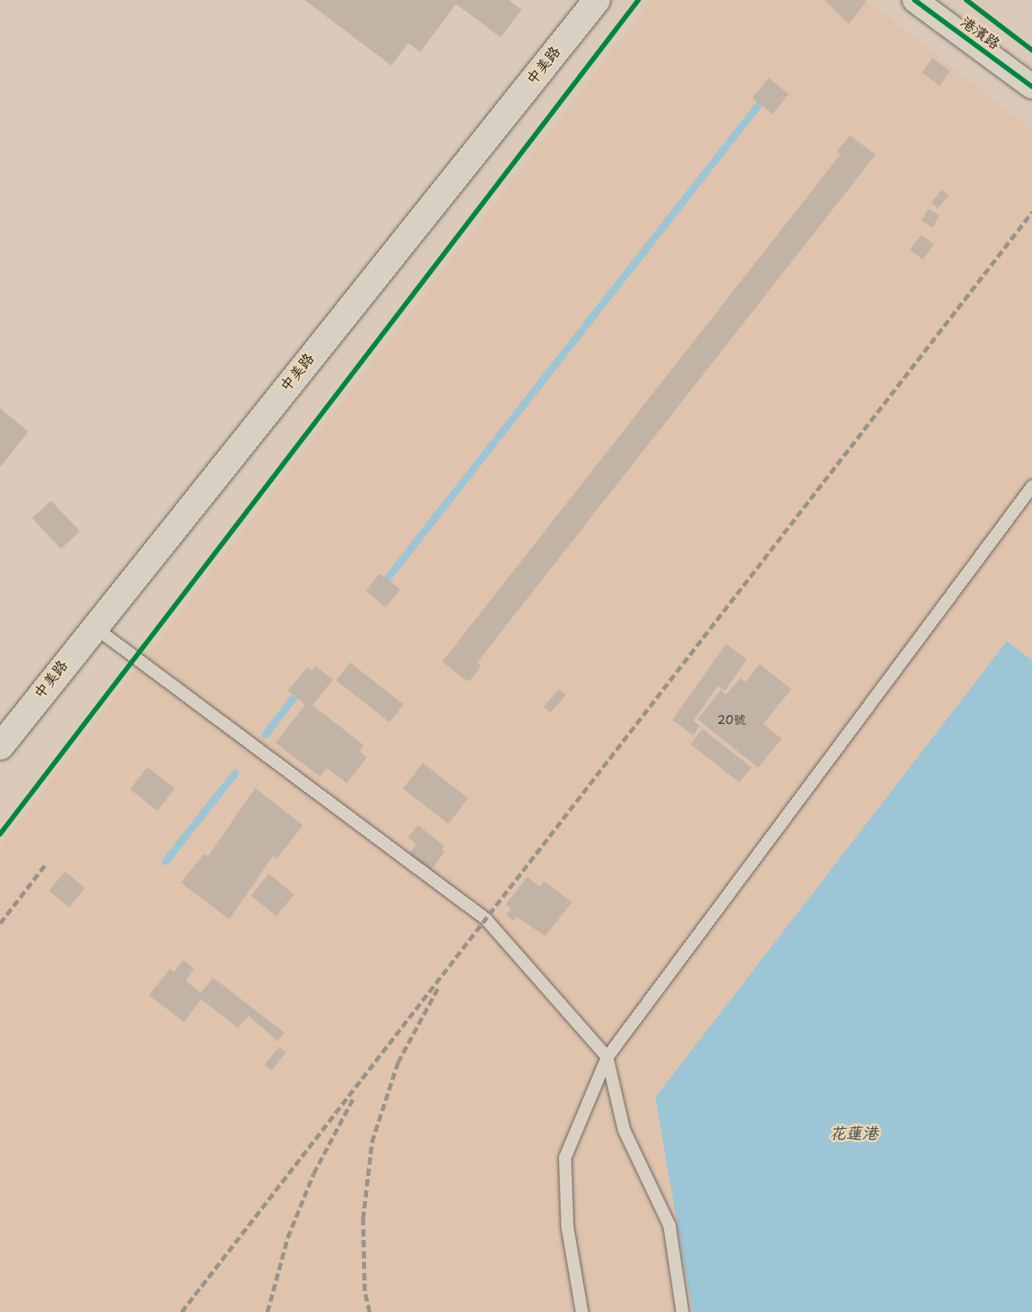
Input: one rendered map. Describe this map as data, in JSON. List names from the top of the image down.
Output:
{
  "streets": {
    "main road": ["中美路"],
    "street": ["港濱路"]
  },
  "water": ["花蓮港"],
  "house_numbers": ["20號"]
}
